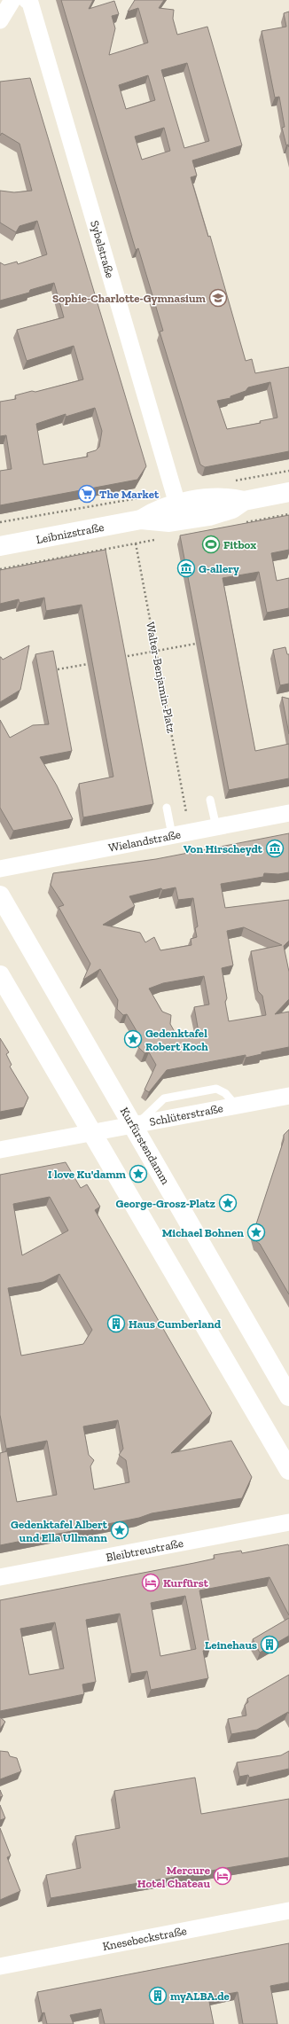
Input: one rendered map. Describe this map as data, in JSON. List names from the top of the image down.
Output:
{
  "streets": {
    "main road": ["Leibnizstraße", "Kurfürstendamm"],
    "street": [
      "Sybelstraße",
      "Wielandstraße",
      "Schlüterstraße",
      "Bleibtreustraße",
      "Knesebeckstraße"
    ],
    "path": ["Walter-Benjamin-Platz"]
  },
  "crossings": [
    ["Sybelstraße", "Leibnizstraße"],
    ["Schlüterstraße", "Kurfürstendamm"]
  ],
  "places": {
    "school or university": ["Sophie-Charlotte-Gymnasium"],
    "supermarket": ["The Market"],
    "sports": ["Fitbox"],
    "museum": ["G-allery", "Von Hirscheydt"],
    "place": [
      "Gedenktafel Robert Koch",
      "I love Ku'damm",
      "George-Grosz-Platz",
      "Michael Bohnen",
      "Gedenktafel Albert und Ella Ullmann"
    ],
    "building": ["Haus Cumberland", "Leinehaus", "myALBA.de"],
    "hotel": ["Kurfürst", "Mercure Hotel Chateau"]
  }
}
